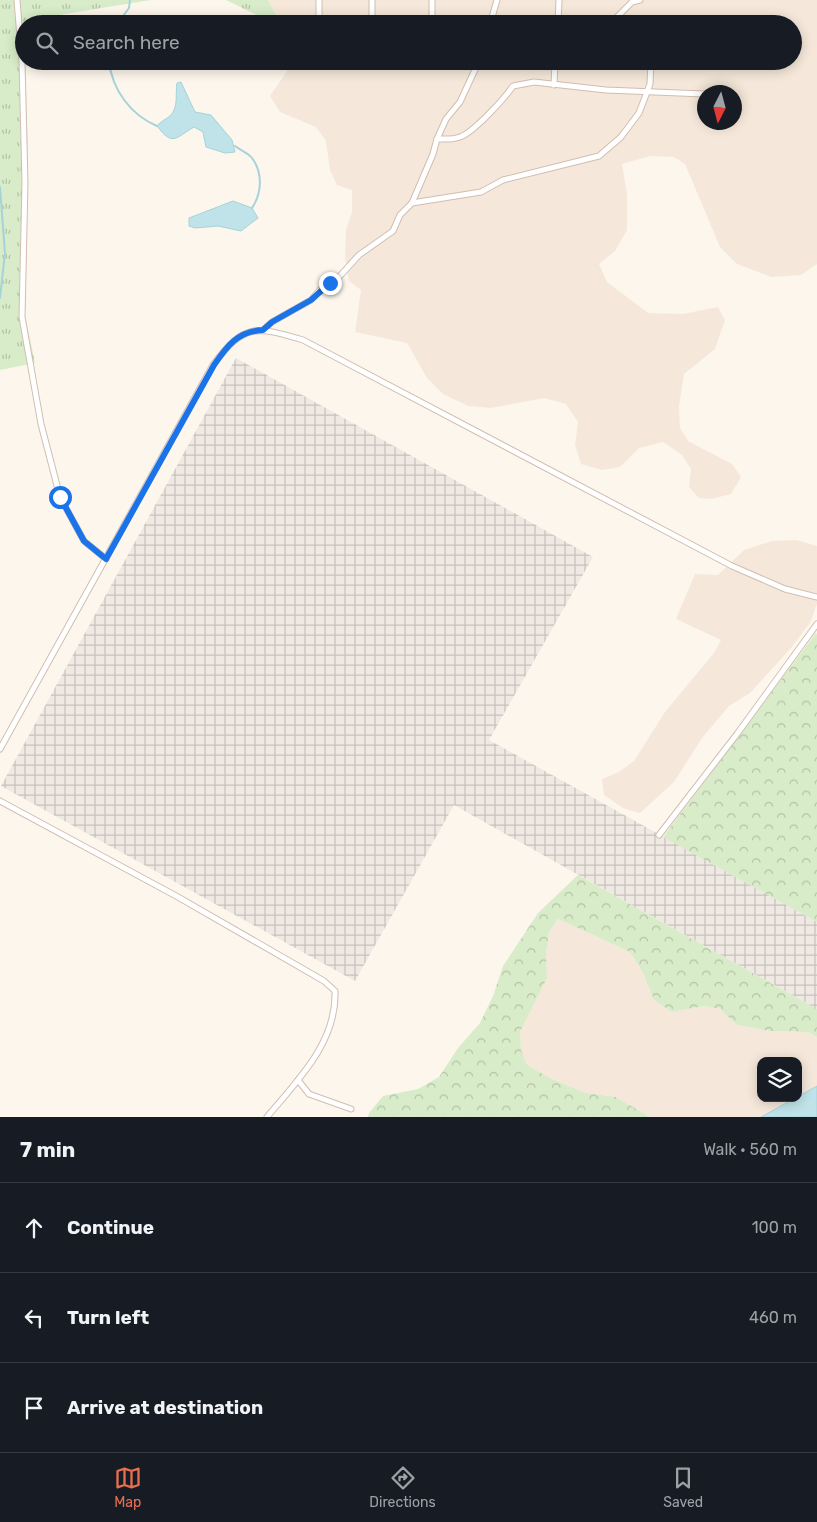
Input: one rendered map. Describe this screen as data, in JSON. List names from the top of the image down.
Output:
{
  "north": "bottom",
  "page": {
    "search": "Search here",
    "heading": ["7 min", "Walk · 560 m"],
    "list": [
      ["Continue", "100 m"],
      ["Turn left", "460 m"],
      "Arrive at destination"
    ],
    "nav": ["Map", "Directions", "Saved"]
  }
}
